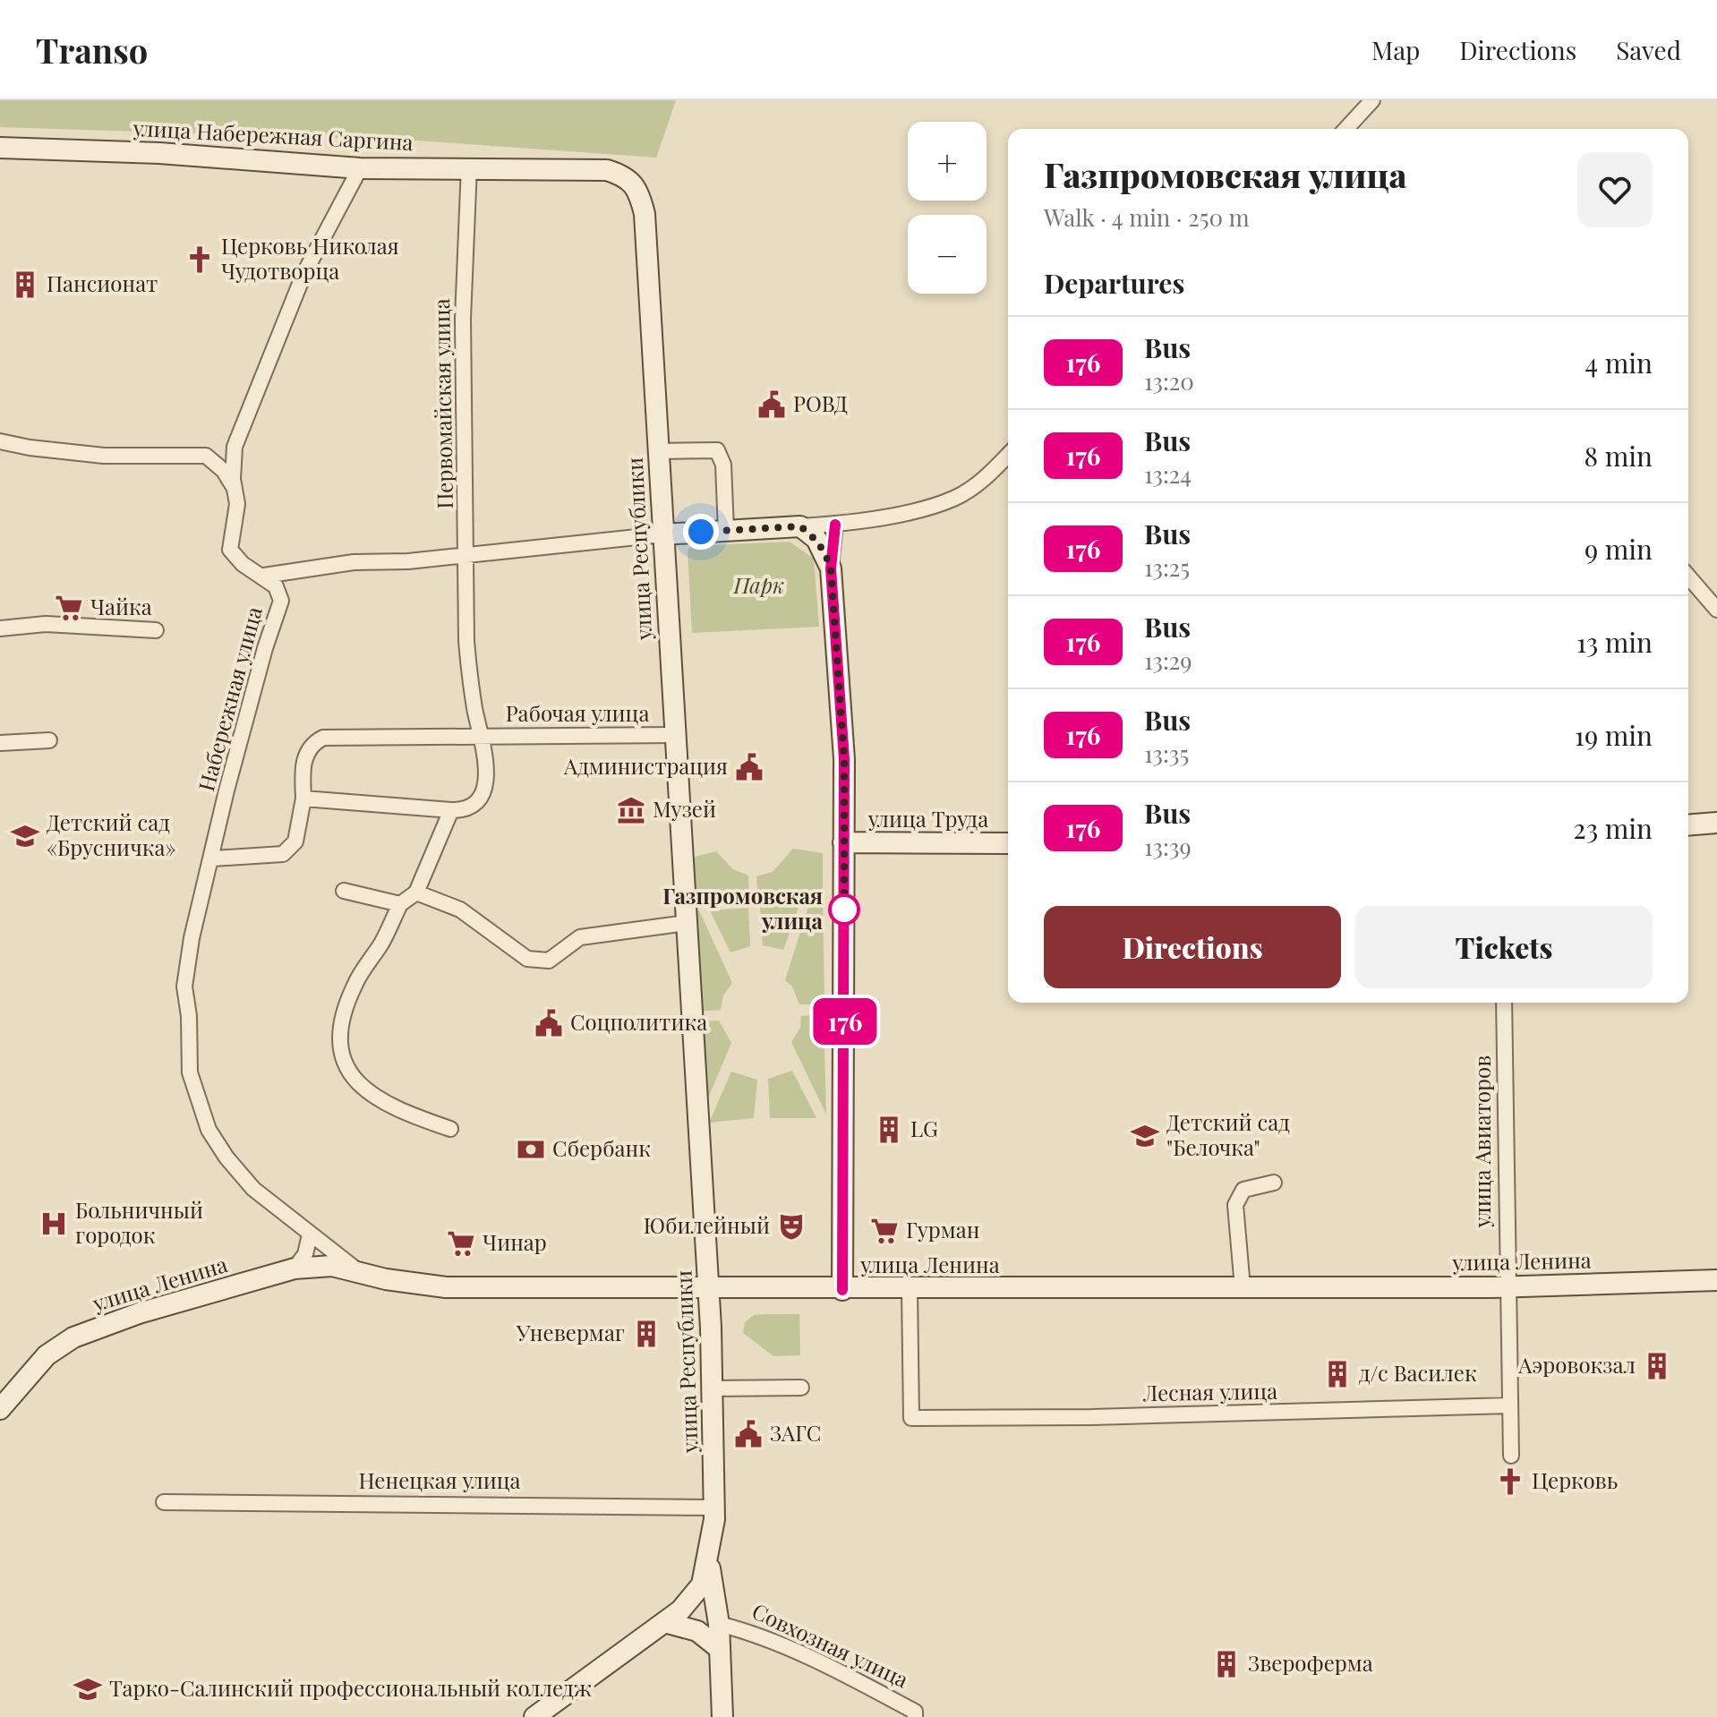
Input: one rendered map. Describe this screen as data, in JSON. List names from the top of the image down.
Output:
{
  "streets": {
    "street": [
      "улица Набережная Саргина",
      "Первомайская улица",
      "улица Республики",
      "Набережная улица",
      "Рабочая улица",
      "улица Труда",
      "улица Авиаторов",
      "улица Ленина",
      "Лесная улица",
      "Ненецкая улица",
      "Совхозная улица"
    ]
  },
  "crossings": [
    ["улица Набережная Саргина", "Первомайская улица"],
    ["улица Набережная Саргина", "улица Республики"],
    ["улица Набережная Саргина", "Набережная улица"],
    ["Первомайская улица", "Рабочая улица"],
    ["улица Республики", "Рабочая улица"],
    ["улица Республики", "улица Ленина"],
    ["улица Республики", "Ненецкая улица"],
    ["улица Республики", "Совхозная улица"],
    ["Набережная улица", "Рабочая улица"],
    ["Набережная улица", "улица Ленина"],
    ["Рабочая улица", "улица Ленина"],
    ["улица Авиаторов", "улица Ленина"],
    ["улица Авиаторов", "Лесная улица"],
    ["улица Ленина", "Лесная улица"]
  ],
  "parks": ["Парк"],
  "places": {
    "church": ["Церковь Николая Чудотворца", "Церковь"],
    "building": [
      "Пансионат",
      "LG",
      "Уневермаг",
      "Аэровокзал",
      "д/с Василек",
      "Звероферма"
    ],
    "public building": [
      "РОВД",
      "Администрация",
      "Соцполитика",
      "ЗАГС"
    ],
    "supermarket": ["Чайка", "Гурман", "Чинар"],
    "museum": ["Музей"],
    "school or university": ["Детский сад «Брусничка»", "Детский сад \"Белочка\"", "Тарко-Салинский профессиональный колледж"],
    "other": ["Газпромовская улица"],
    "bank": ["Сбербанк"],
    "hospital": ["Больничный городок"],
    "theatre": ["Юбилейный"]
  },
  "lines": ["bus line 176"],
  "page": {
    "header": "Transo",
    "nav": ["Map", "Directions", "Saved"],
    "on_map": "176",
    "map_buttons": ["+", "−"],
    "heading": [
      ["Газпромовская улица", "Walk · 4 min · 250 m"],
      "Departures"
    ],
    "list": [
      {
        "mark": "176",
        "name": "Bus",
        "note": "13:20",
        "value": "4 min"
      },
      {
        "mark": "176",
        "name": "Bus",
        "note": "13:24",
        "value": "8 min"
      },
      {
        "mark": "176",
        "name": "Bus",
        "note": "13:25",
        "value": "9 min"
      },
      {
        "mark": "176",
        "name": "Bus",
        "note": "13:29",
        "value": "13 min"
      },
      {
        "mark": "176",
        "name": "Bus",
        "note": "13:35",
        "value": "19 min"
      },
      {
        "mark": "176",
        "name": "Bus",
        "note": "13:39",
        "value": "23 min"
      }
    ],
    "buttons": ["Directions", "Tickets"]
  }
}
